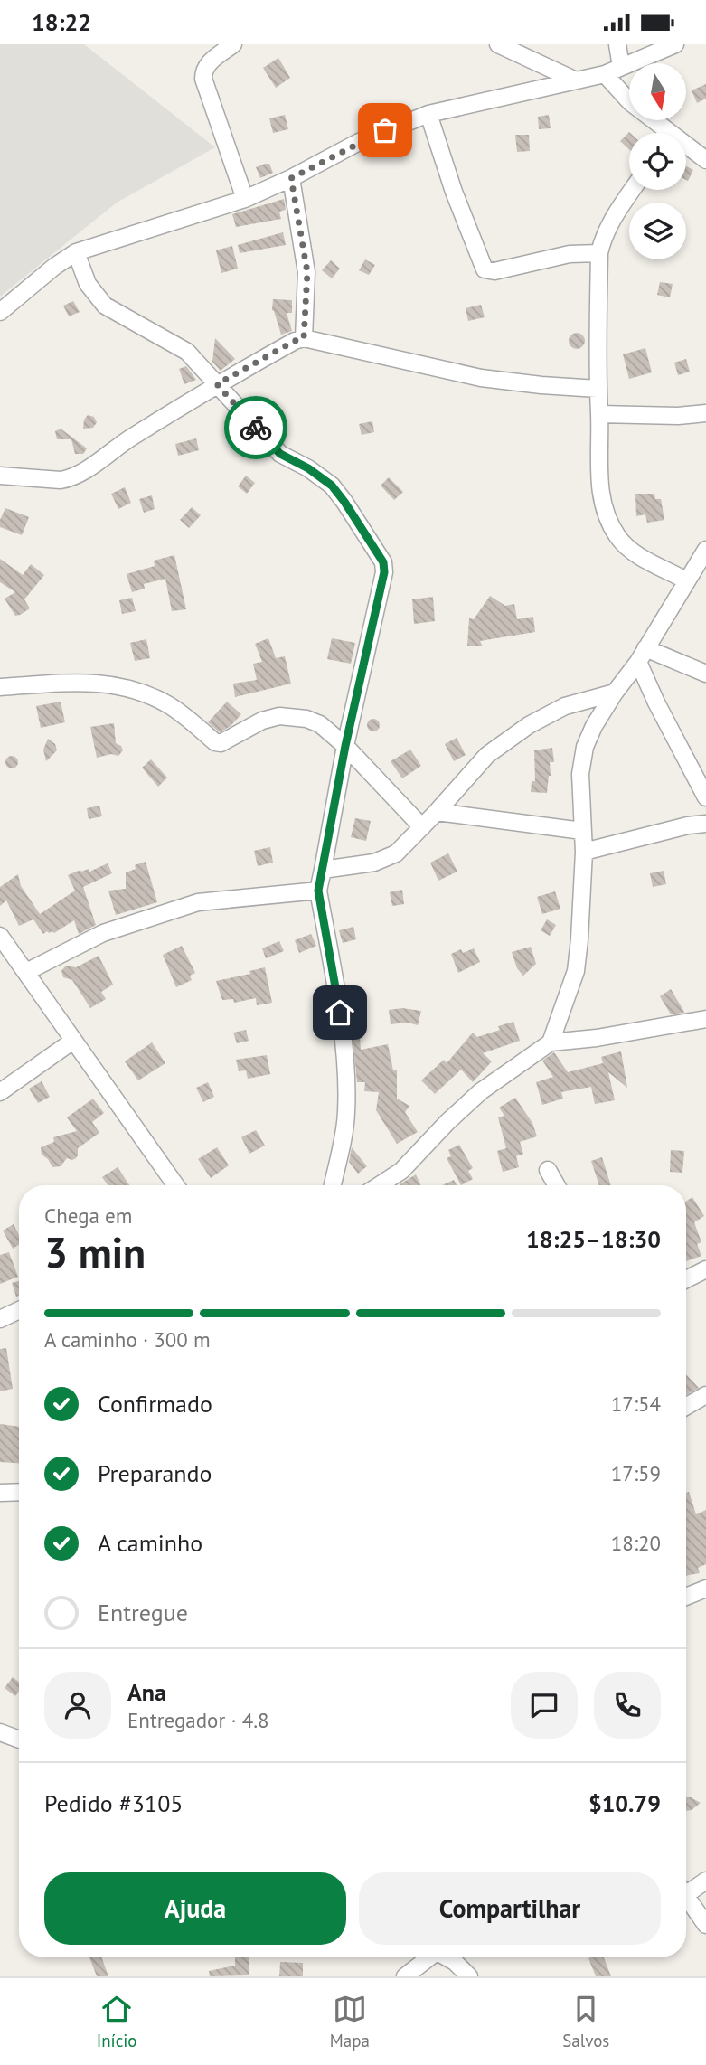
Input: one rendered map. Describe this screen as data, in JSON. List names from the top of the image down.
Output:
{
  "north": "bottom",
  "page": {
    "status": "18:22",
    "heading": ["3 min", "Chega em", "18:25–18:30"],
    "panel": [
      "Ana",
      "Entregador · 4.8",
      "Pedido #3105",
      "$10.79"
    ],
    "bar": "A caminho · 300 m",
    "list": [
      ["Confirmado", "17:54"],
      ["Preparando", "17:59"],
      ["A caminho", "18:20"],
      "Entregue"
    ],
    "buttons": ["Ajuda", "Compartilhar"],
    "tabs": ["Início", "Mapa", "Salvos"]
  }
}
